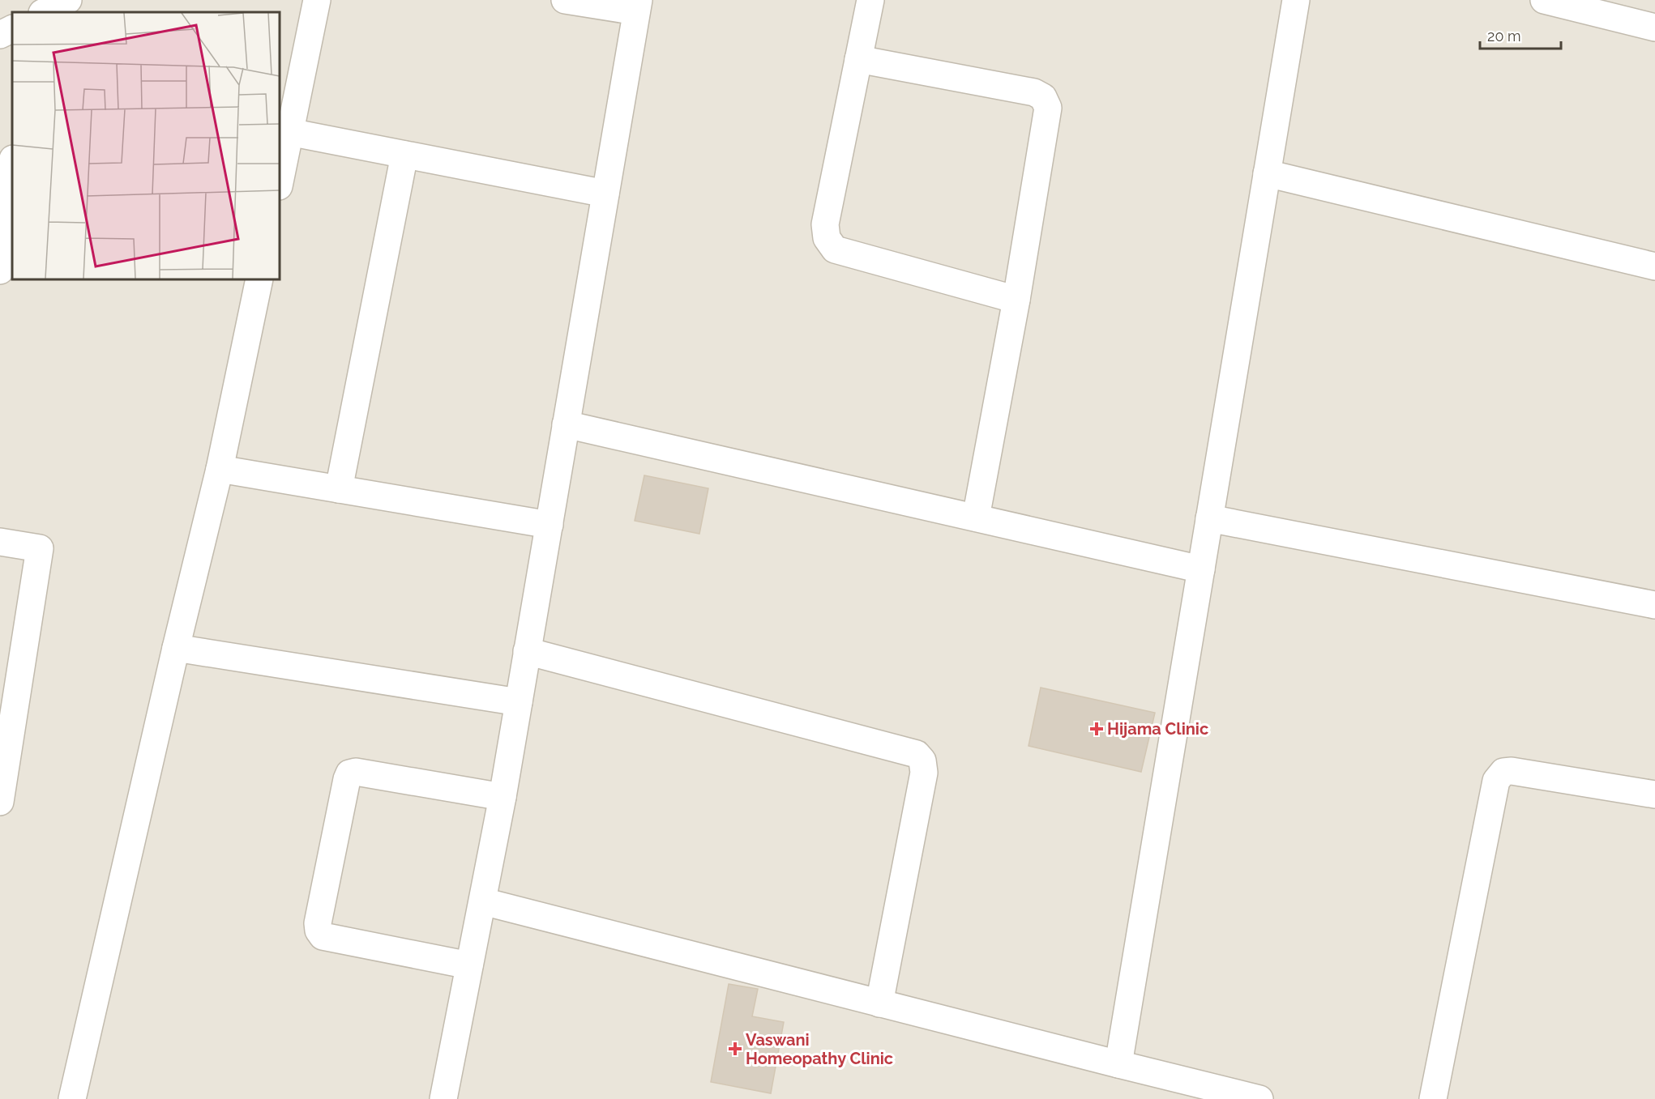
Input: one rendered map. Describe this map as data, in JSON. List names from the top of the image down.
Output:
{
  "places": {
    "health": ["Hijama Clinic", "Vaswani Homeopathy Clinic"]
  },
  "scale_bar": "20 m"
}
